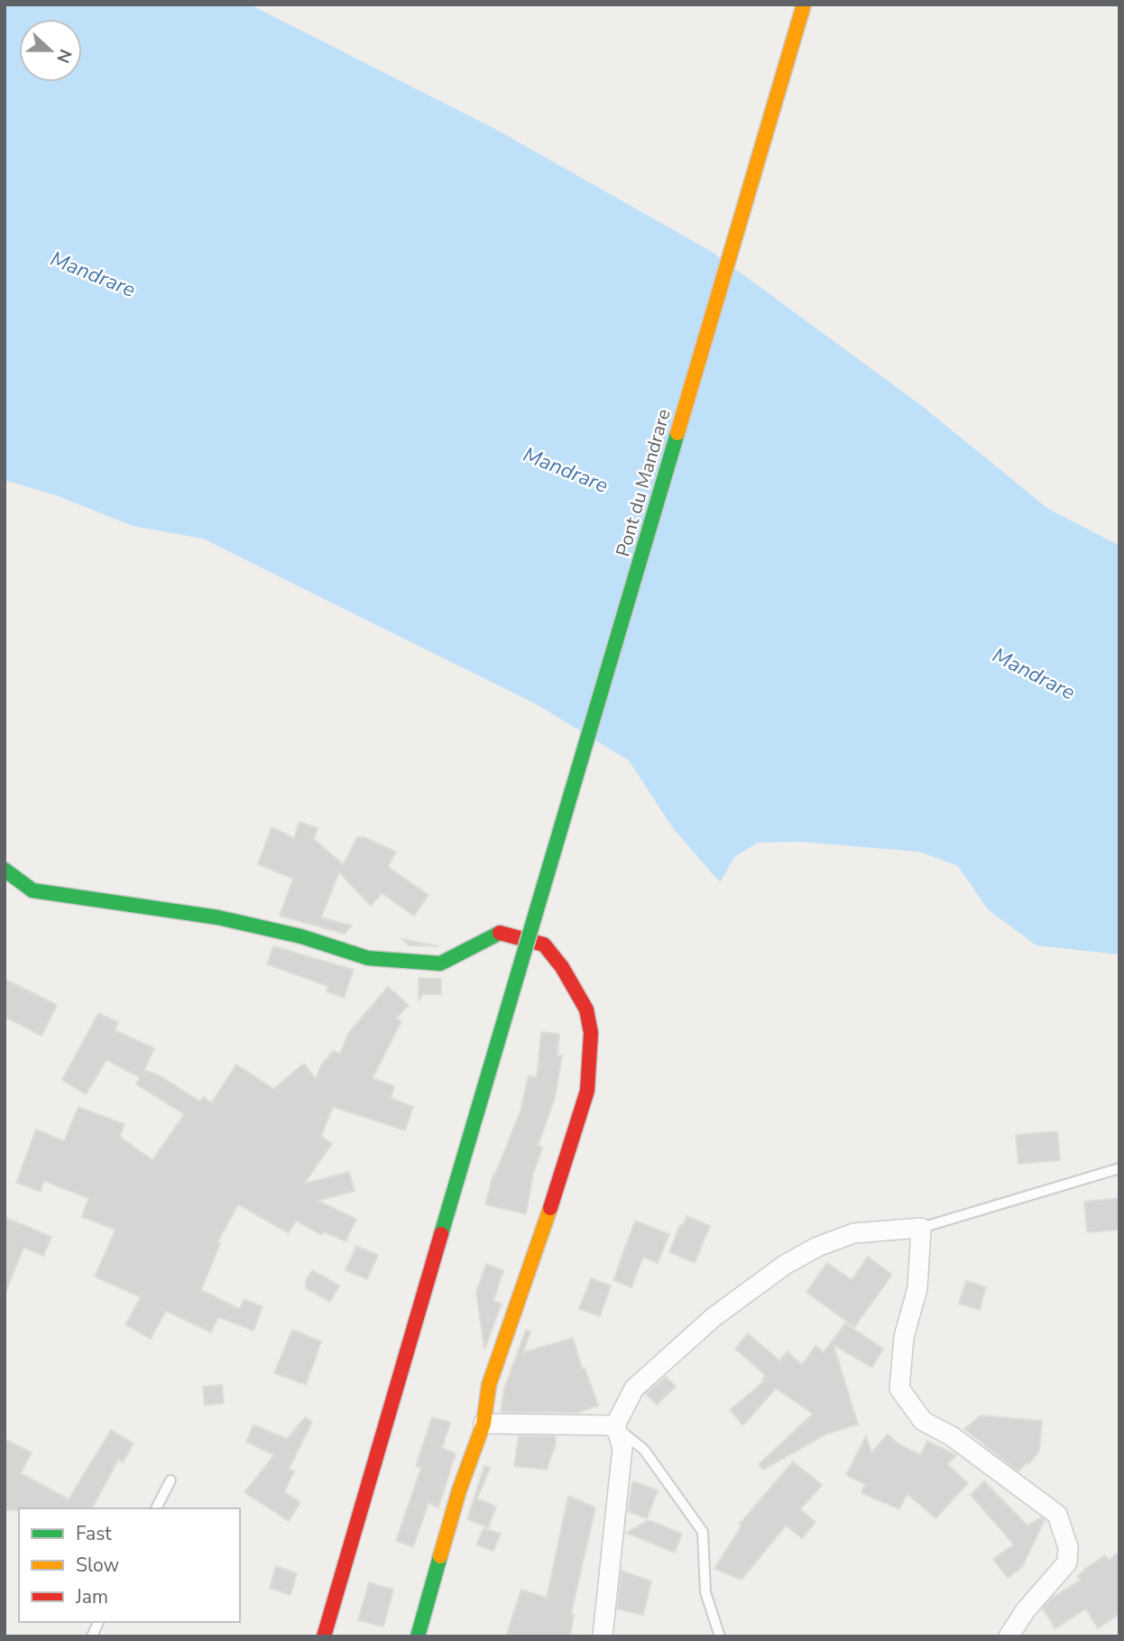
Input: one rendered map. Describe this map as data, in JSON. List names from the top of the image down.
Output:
{
  "streets": {
    "main road": ["Pont du Mandrare"]
  },
  "water": ["Mandrare"],
  "legend": ["Fast", "Slow", "Jam"],
  "north": "right"
}
